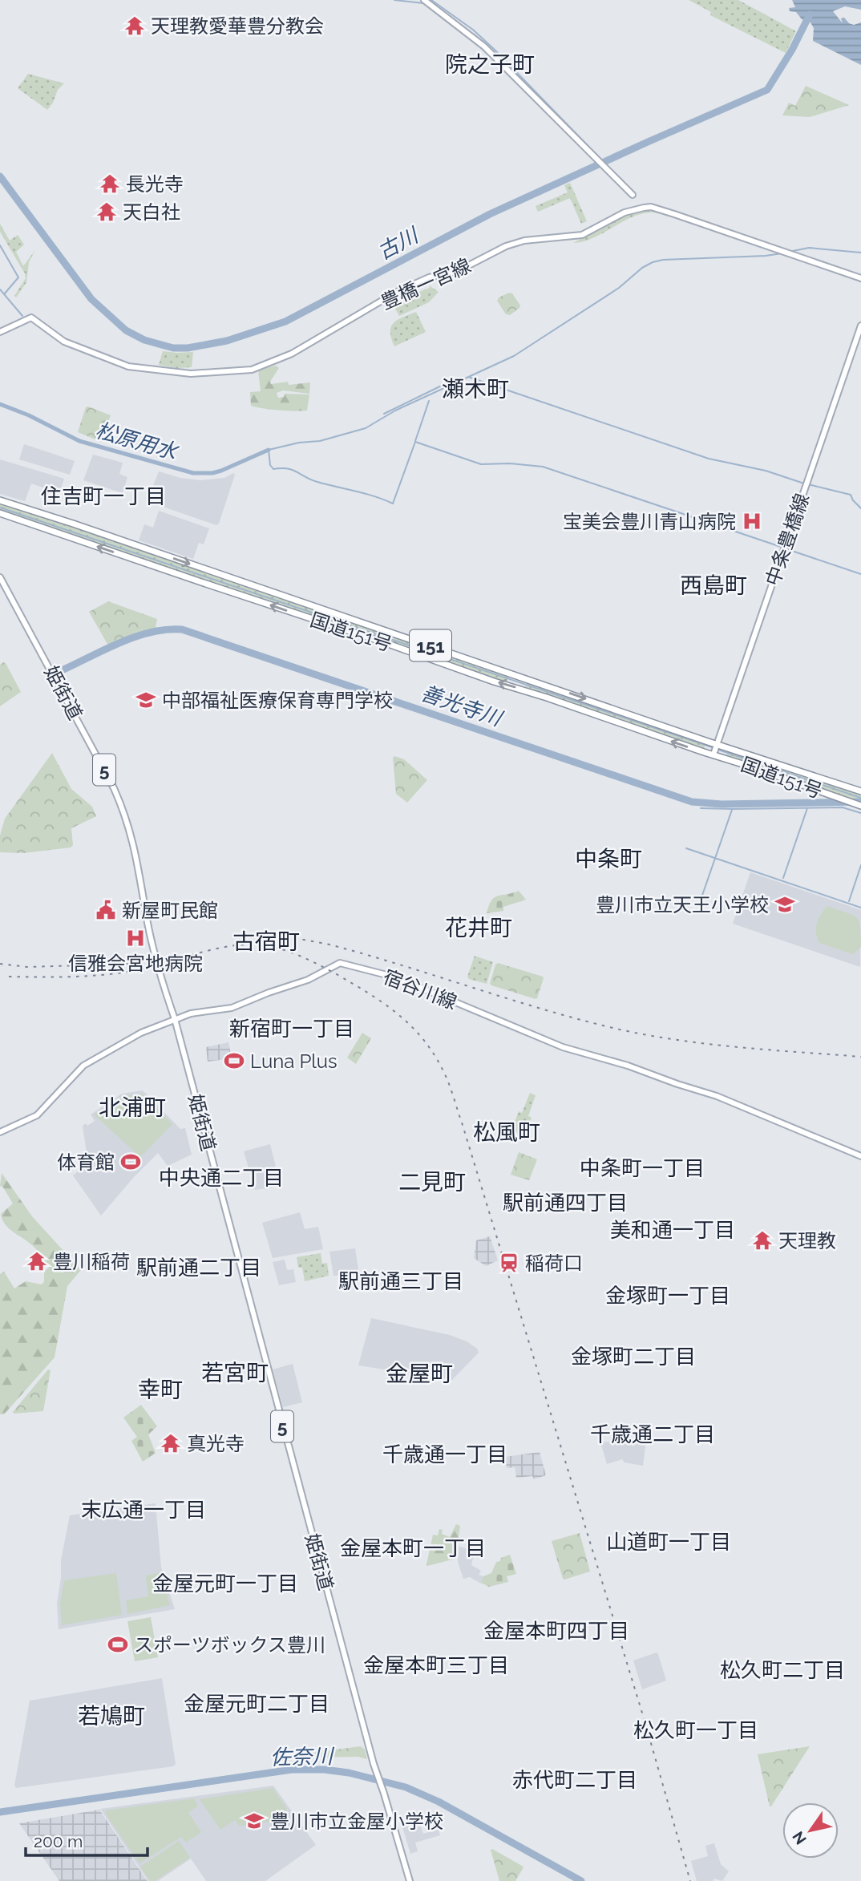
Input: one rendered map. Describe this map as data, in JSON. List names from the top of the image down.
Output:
{
  "streets": {
    "highway": ["国道151号", "151"],
    "main road": [
      "豊橋一宮線",
      "中条豊橋線",
      "姫街道",
      "5",
      "宿谷川線"
    ]
  },
  "crossings": [
    ["中条豊橋線", "国道151号"],
    ["姫街道", "宿谷川線"]
  ],
  "districts": [
    "院之子町",
    "瀬木町",
    "住吉町一丁目",
    "西島町",
    "中条町",
    "花井町",
    "古宿町",
    "新宿町一丁目",
    "北浦町",
    "松風町",
    "中条町一丁目",
    "中央通二丁目",
    "二見町",
    "駅前通四丁目",
    "美和通一丁目",
    "駅前通二丁目",
    "駅前通三丁目",
    "金塚町一丁目",
    "金塚町二丁目",
    "若宮町",
    "金屋町",
    "幸町",
    "千歳通二丁目",
    "千歳通一丁目",
    "末広通一丁目",
    "山道町一丁目",
    "金屋本町一丁目",
    "金屋元町一丁目",
    "金屋本町四丁目",
    "金屋本町三丁目",
    "松久町二丁目",
    "金屋元町二丁目",
    "若鳩町",
    "松久町一丁目",
    "赤代町二丁目"
  ],
  "water": [
    "古川",
    "松原用水",
    "善光寺川",
    "佐奈川"
  ],
  "places": {
    "temple": [
      "天理教愛華豊分教会",
      "長光寺",
      "天白社",
      "天理教",
      "豊川稲荷",
      "真光寺"
    ],
    "hospital": ["宝美会豊川青山病院", "信雅会宮地病院"],
    "school or university": ["中部福祉医療保育専門学校", "豊川市立天王小学校", "豊川市立金屋小学校"],
    "public building": ["新屋町民館"],
    "sports": ["Luna Plus", "体育館", "スポーツボックス豊川"],
    "station": ["稲荷口"]
  },
  "scale_bar": "200 m",
  "north": "bottom left"
}
